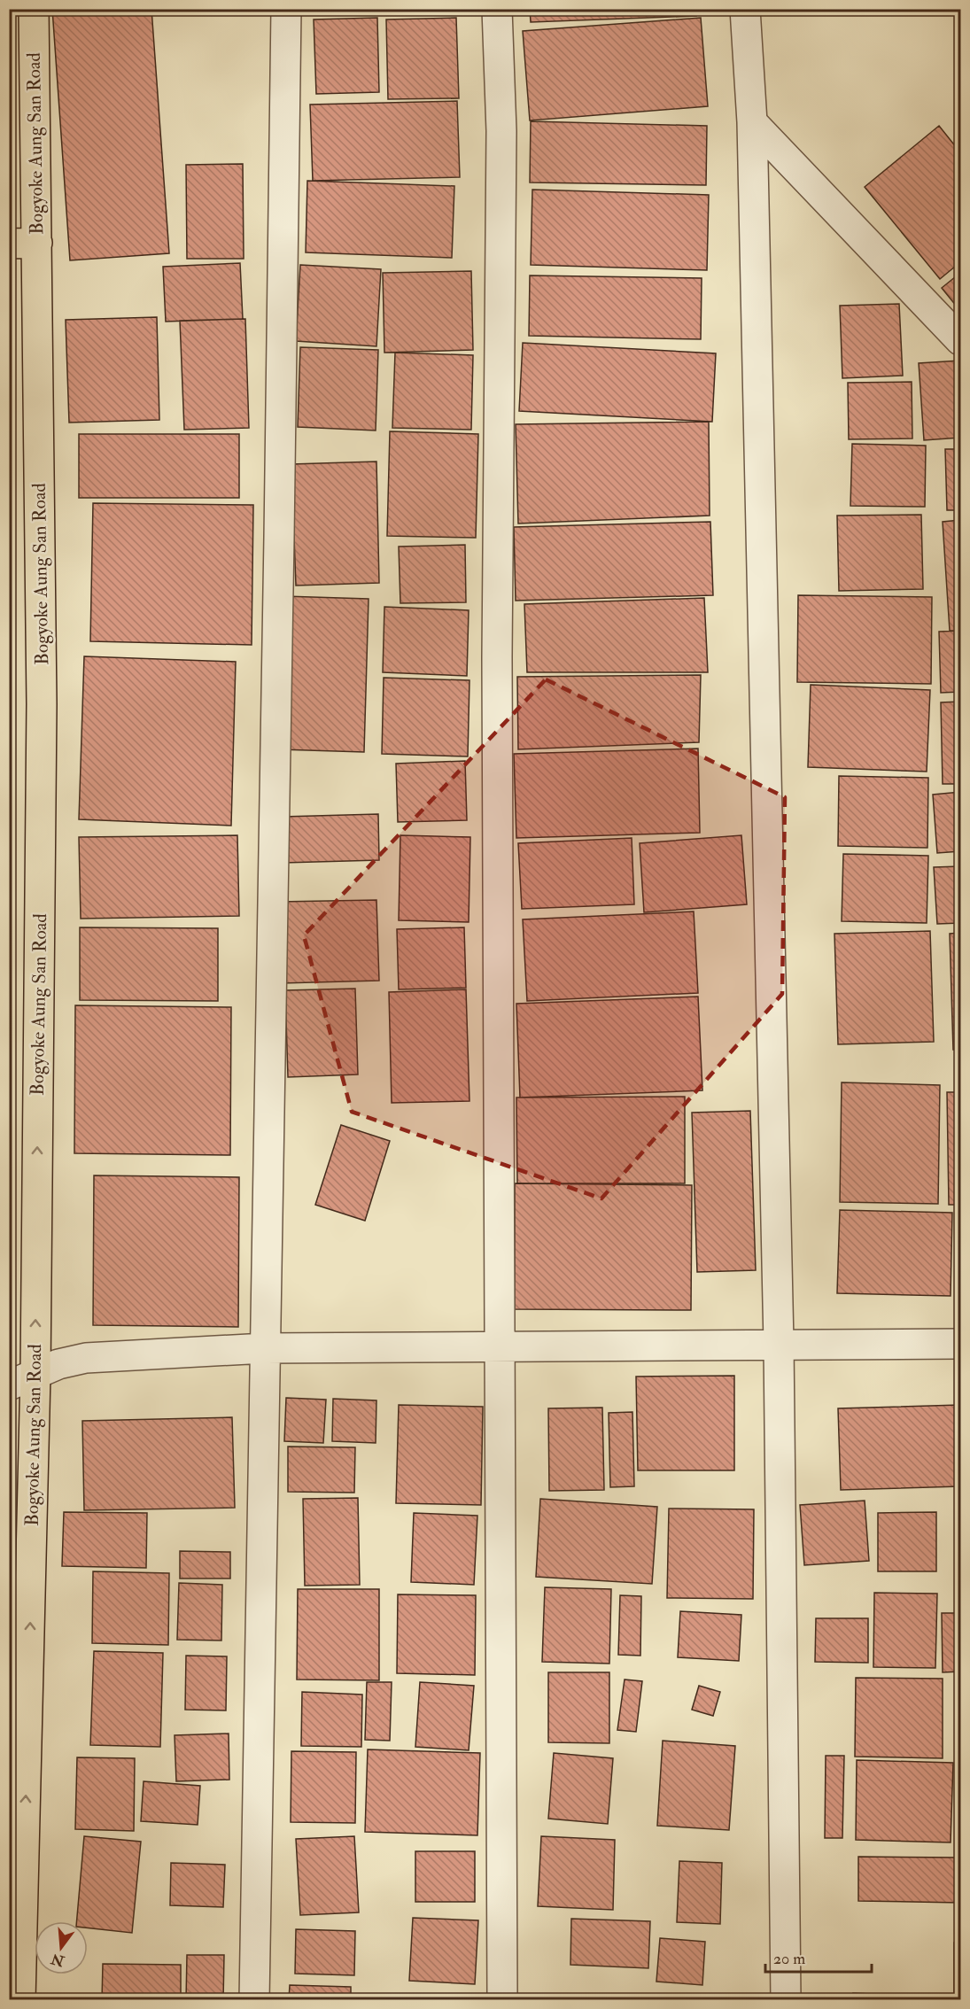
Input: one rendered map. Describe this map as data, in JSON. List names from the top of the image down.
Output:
{
  "streets": {
    "highway": ["Bogyoke Aung San Road"]
  },
  "one_way": ["Bogyoke Aung San Road"],
  "scale_bar": "20 m",
  "north": "bottom"
}
